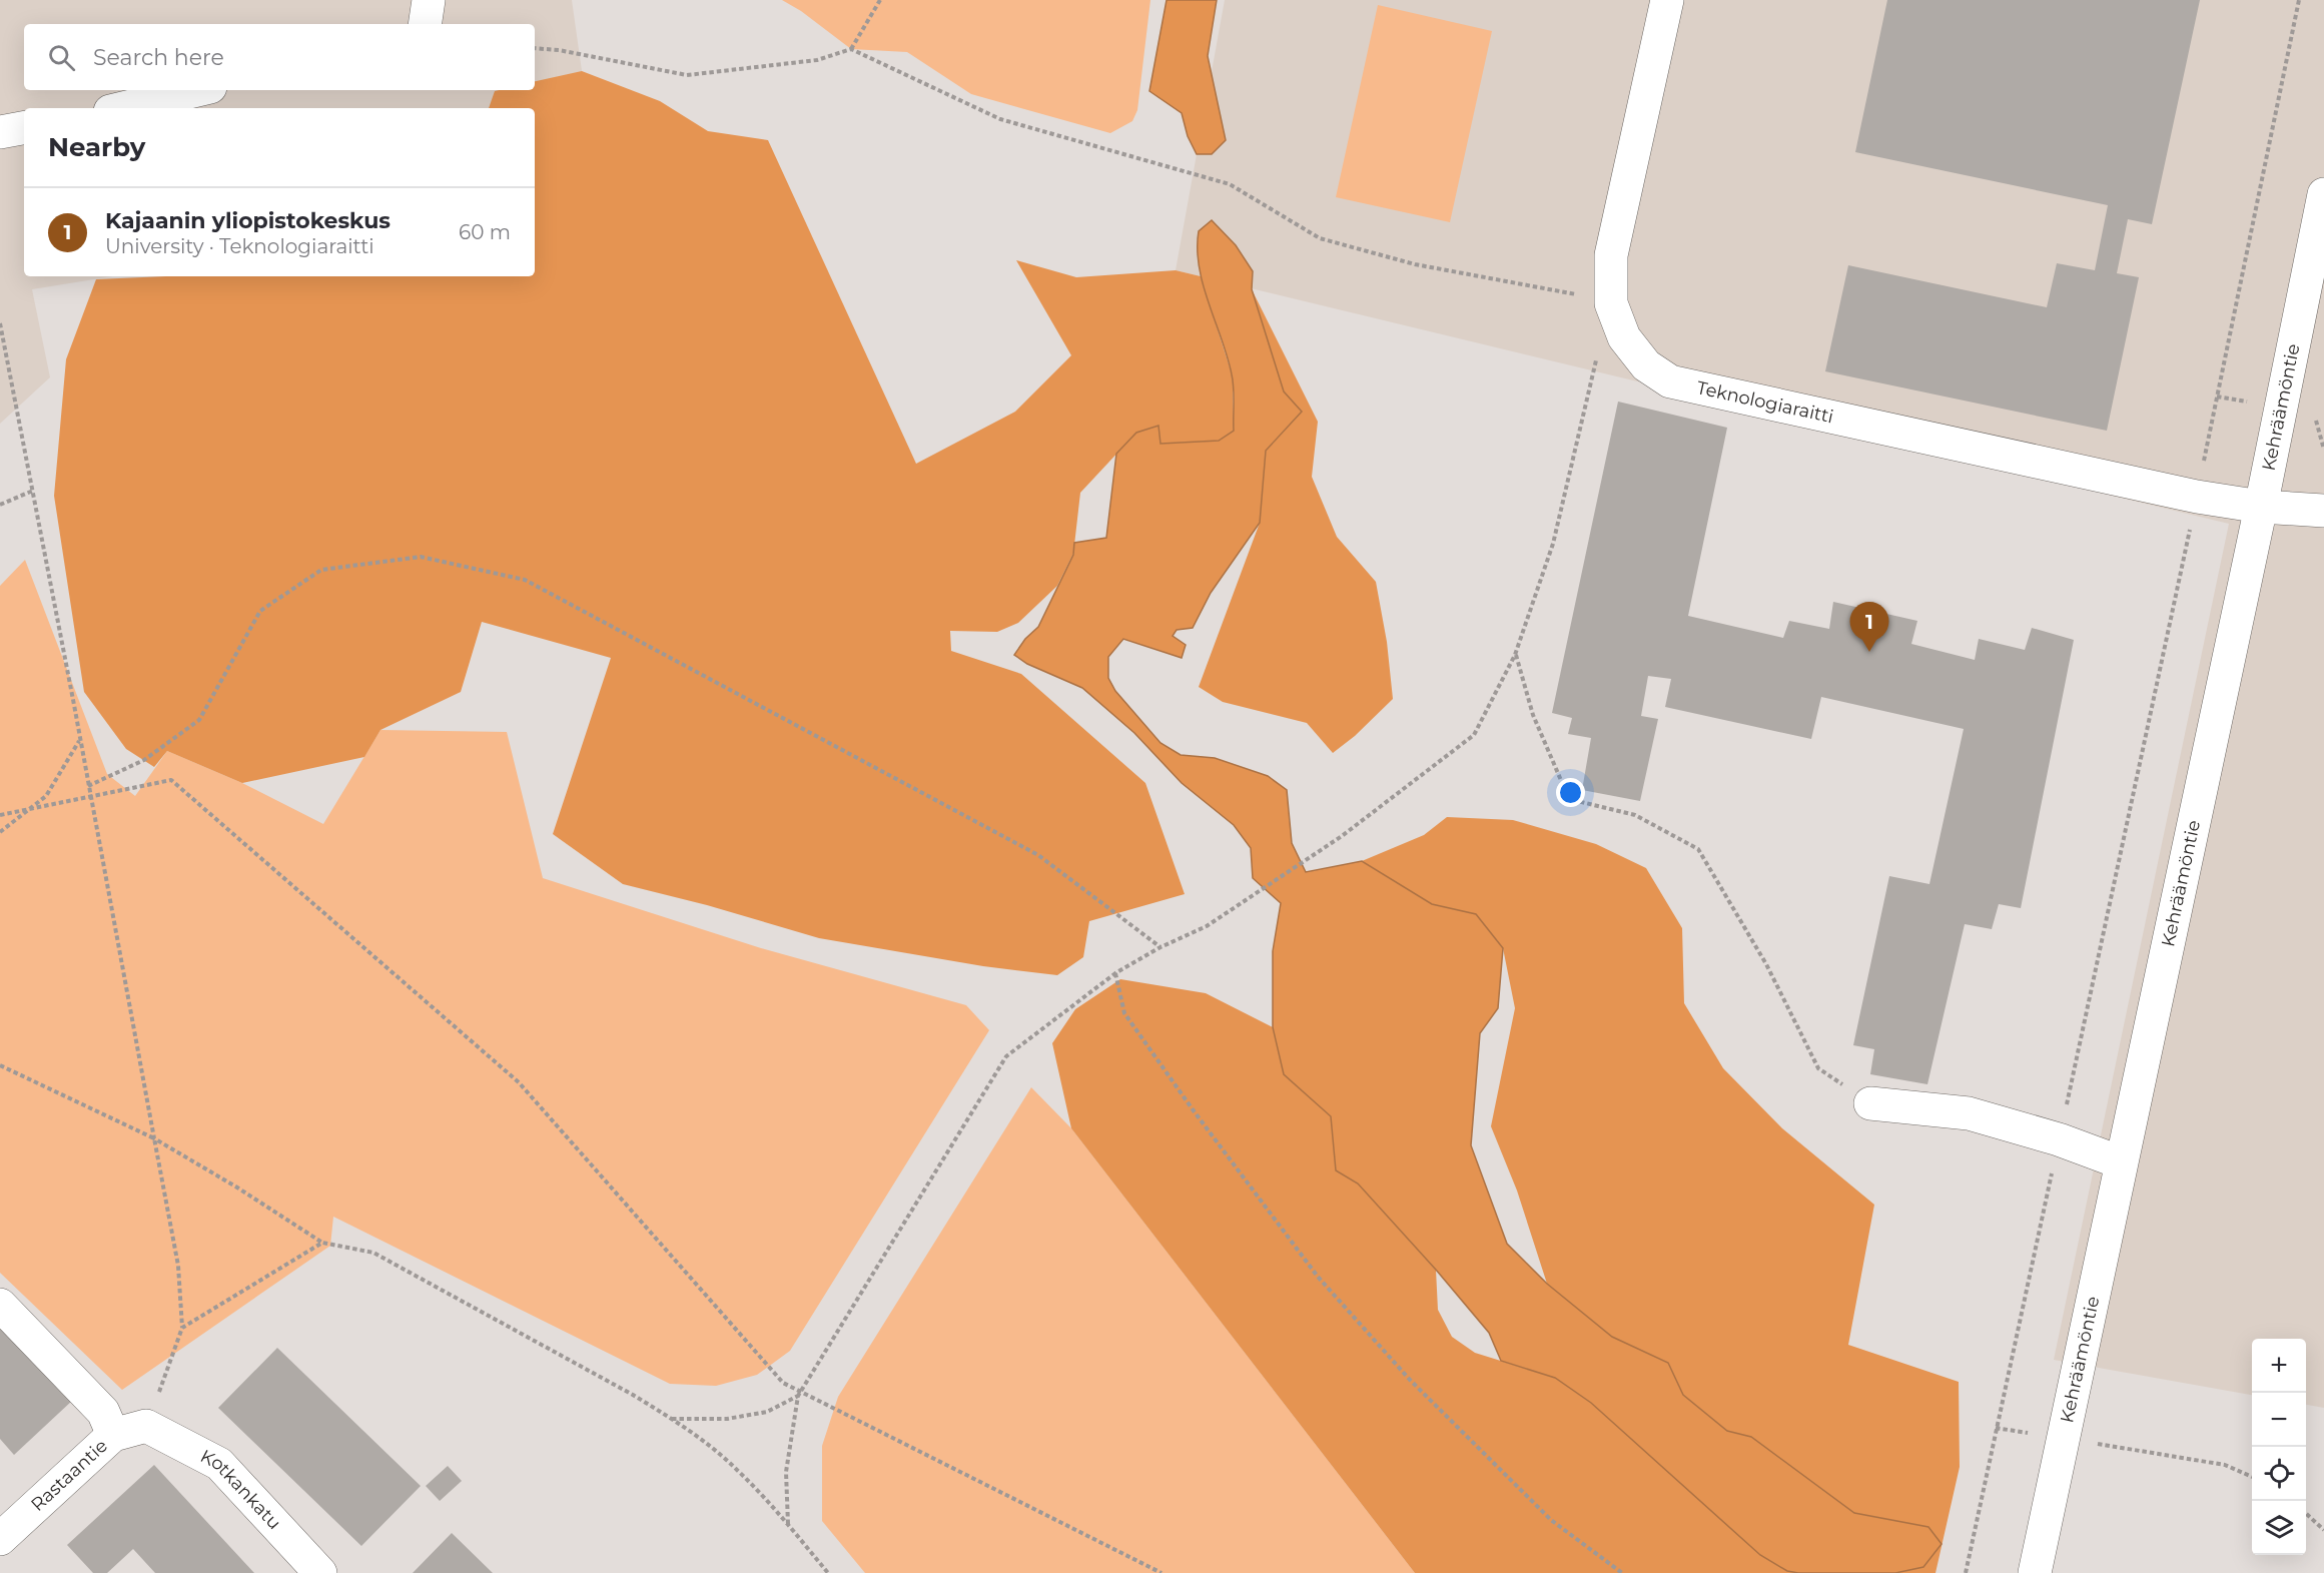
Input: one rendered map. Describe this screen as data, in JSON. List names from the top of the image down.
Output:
{
  "streets": {
    "street": [
      "Teknologiaraitti",
      "Kehräämöntie",
      "Rastaantie",
      "Kotkankatu"
    ]
  },
  "crossings": [
    ["Teknologiaraitti", "Kehräämöntie"],
    ["Rastaantie", "Kotkankatu"]
  ],
  "page": {
    "search": "Search here",
    "heading": "Nearby",
    "list": [
      {
        "mark": "1",
        "name": "Kajaanin yliopistokeskus",
        "note": "University · Teknologiaraitti",
        "value": "60 m"
      }
    ],
    "pins": "1",
    "map_buttons": ["+", "−"]
  }
}
